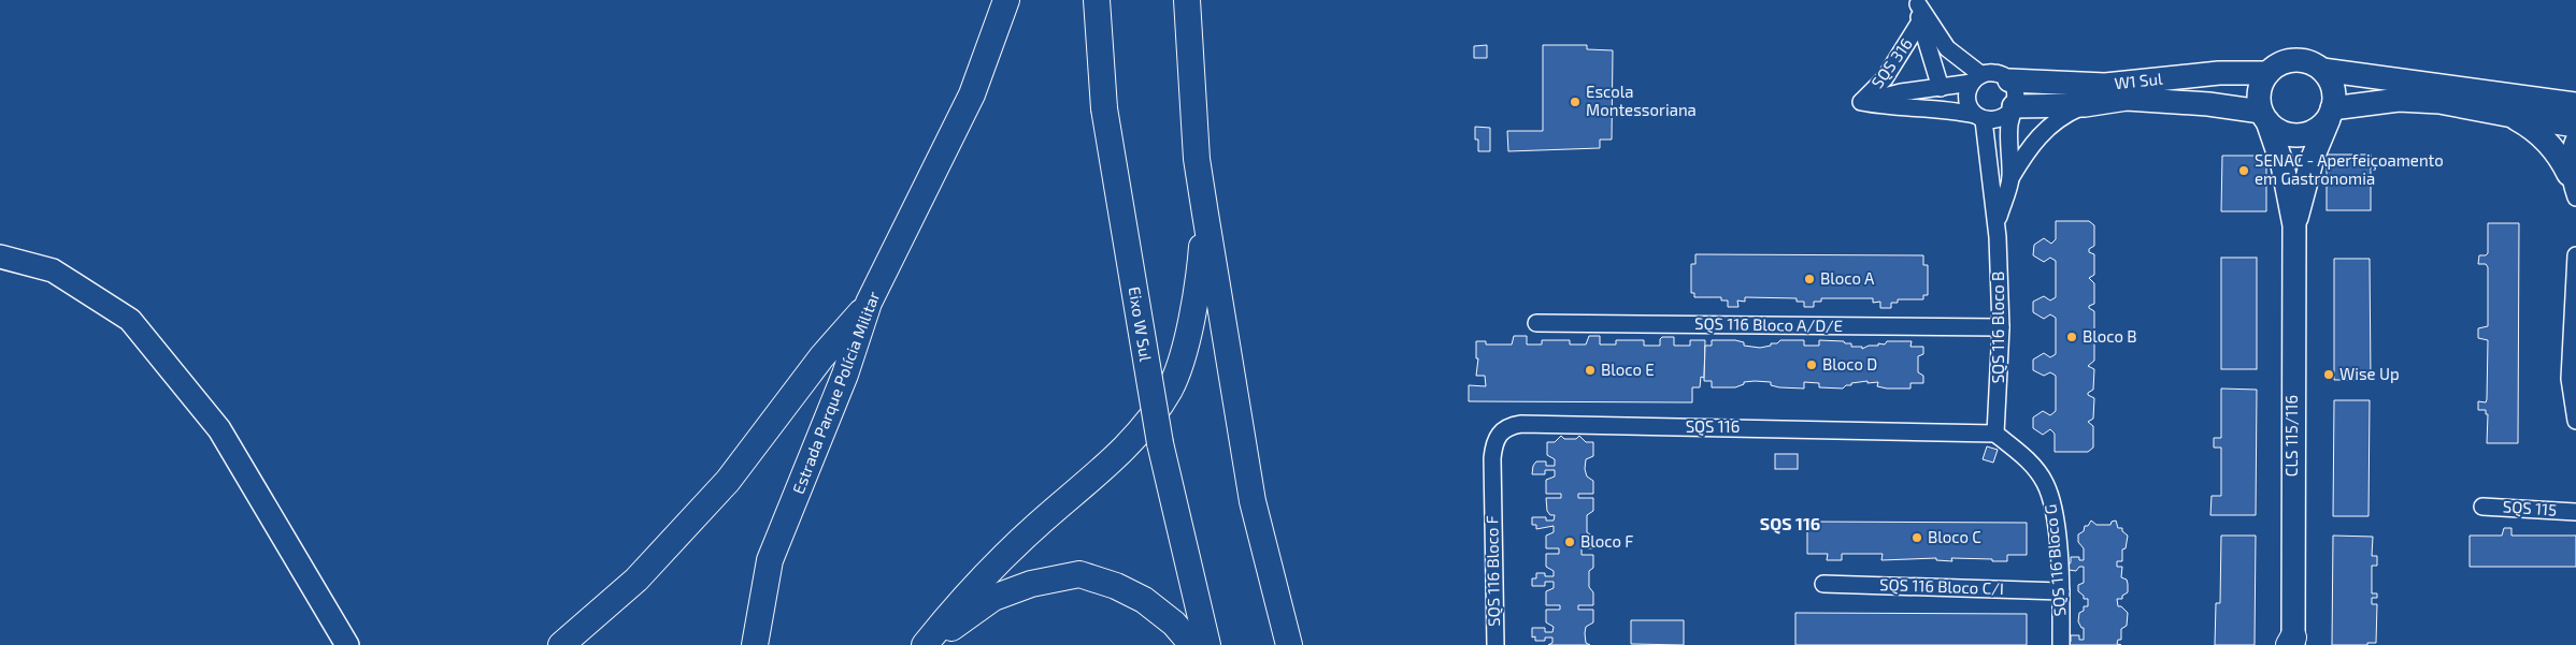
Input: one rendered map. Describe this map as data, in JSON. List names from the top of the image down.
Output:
{
  "streets": {
    "main road": ["Eixo W Sul", "Estrada Parque Polícia Militar"],
    "street": [
      "SQS 316",
      "W1 Sul",
      "SQS 116 Bloco A/D/E",
      "SQS 116 Bloco B",
      "SQS 116",
      "CLS 115/116",
      "SQS 115",
      "SQS 116 Bloco G",
      "SQS 116 Bloco F",
      "SQS 116 Bloco C/I"
    ]
  },
  "crossings": [
    ["SQS 316", "W1 Sul"],
    ["SQS 316", "SQS 116 Bloco B"],
    ["W1 Sul", "SQS 116 Bloco B"],
    ["W1 Sul", "CLS 115/116"],
    ["SQS 116 Bloco A/D/E", "SQS 116 Bloco B"],
    ["SQS 116 Bloco B", "SQS 116"],
    ["SQS 116 Bloco B", "SQS 116 Bloco G"],
    ["SQS 116", "SQS 116 Bloco G"],
    ["SQS 116", "SQS 116 Bloco F"],
    ["SQS 116 Bloco G", "SQS 116 Bloco C/I"]
  ],
  "districts": ["SQS 116"],
  "places": [
    "Escola Montessoriana",
    "SENAC - Aperfeiçoamento em Gastronomia",
    "Bloco A",
    "Bloco B",
    "Bloco D",
    "Bloco E",
    "Wise Up",
    "Bloco C",
    "Bloco F"
  ]
}
